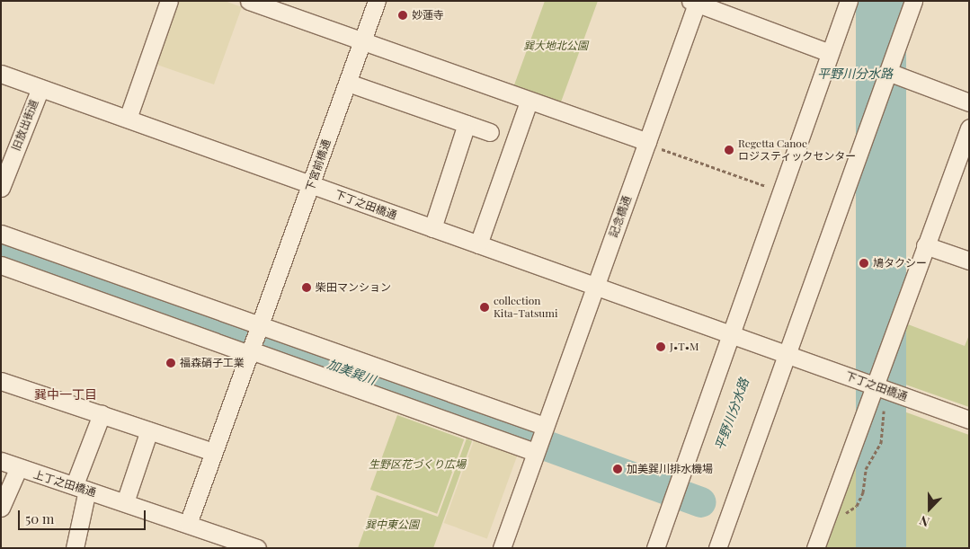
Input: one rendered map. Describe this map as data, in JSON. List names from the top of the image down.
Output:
{
  "streets": {
    "street": [
      "旧放出街道",
      "下宮前橋通",
      "下丁之田橋通",
      "記念橋通",
      "上丁之田橋通"
    ]
  },
  "crossings": [
    ["旧放出街道", "下丁之田橋通"],
    ["下宮前橋通", "下丁之田橋通"],
    ["下丁之田橋通", "記念橋通"]
  ],
  "districts": ["巽中一丁目"],
  "water": ["平野川分水路", "加美巽川"],
  "parks": ["巽大地北公園", "生野区花づくり広場", "巽中東公園"],
  "places": [
    "妙蓮寺",
    "Regetta Canoe ロジスティックセンター",
    "鳩タクシー",
    "柴田マンション",
    "collection Kita-Tatsumi",
    "J•T•M",
    "福森硝子工業",
    "加美巽川排水機場"
  ],
  "scale_bar": "50 m",
  "north": "bottom"
}
